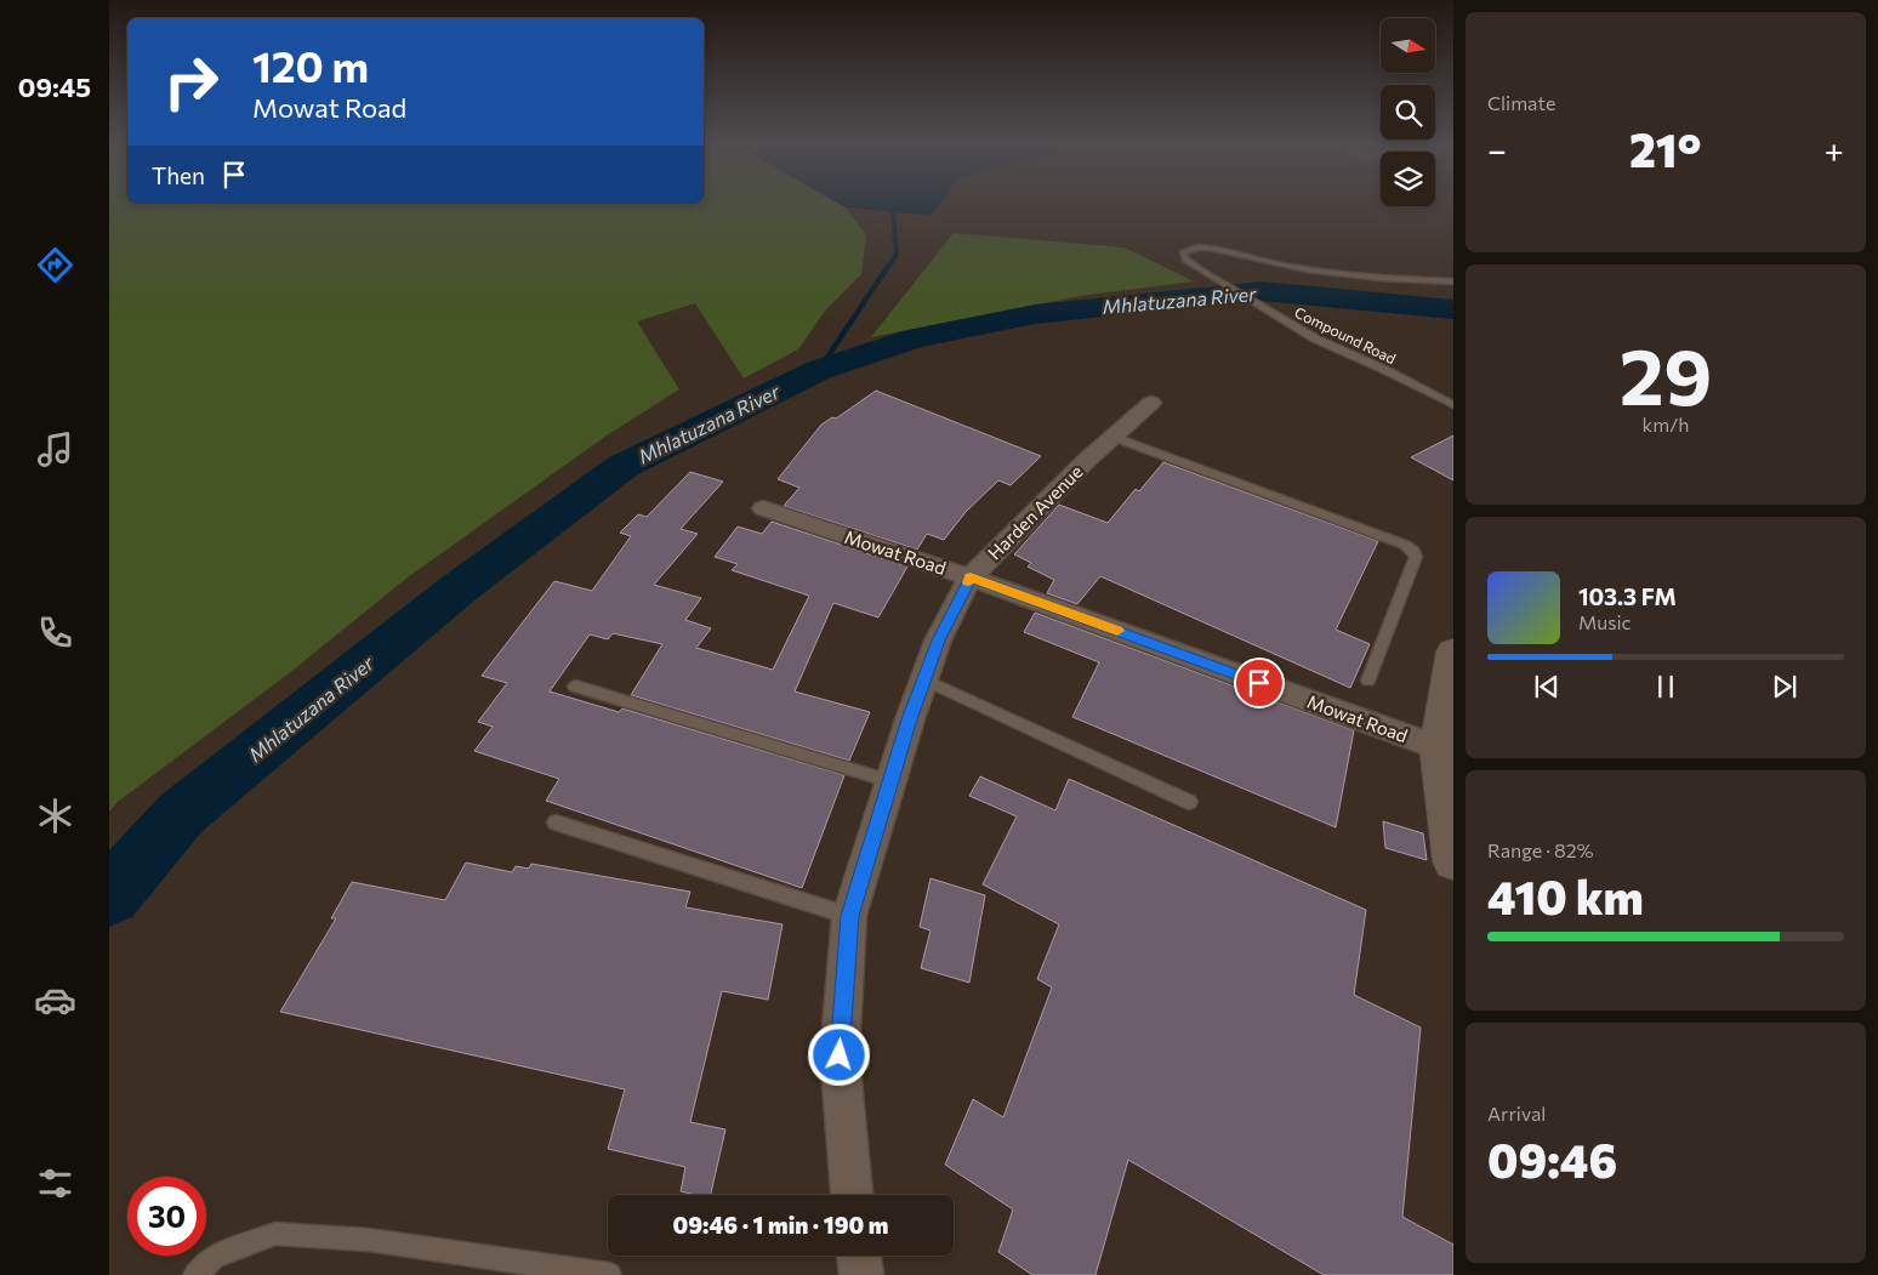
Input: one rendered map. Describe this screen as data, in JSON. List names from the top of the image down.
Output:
{
  "streets": {
    "street": ["Harden Avenue", "Mowat Road"],
    "lane": ["Compound Road"]
  },
  "crossings": [
    ["Harden Avenue", "Mowat Road"]
  ],
  "water": ["Mhlatuzana River"],
  "north": "right",
  "page": {
    "tabs": "09:45",
    "tile": [
      "Climate",
      ["29", "km/h"],
      ["Range · 82%", "410 km"],
      ["Arrival", "09:46"]
    ],
    "turn": ["120 m", "Mowat Road"],
    "heat": ["−", "21°", "+"],
    "then": "Then",
    "song": ["103.3 FM", "Music"],
    "limit": "30",
    "trip": "09:46 · 1 min · 190 m"
  }
}
